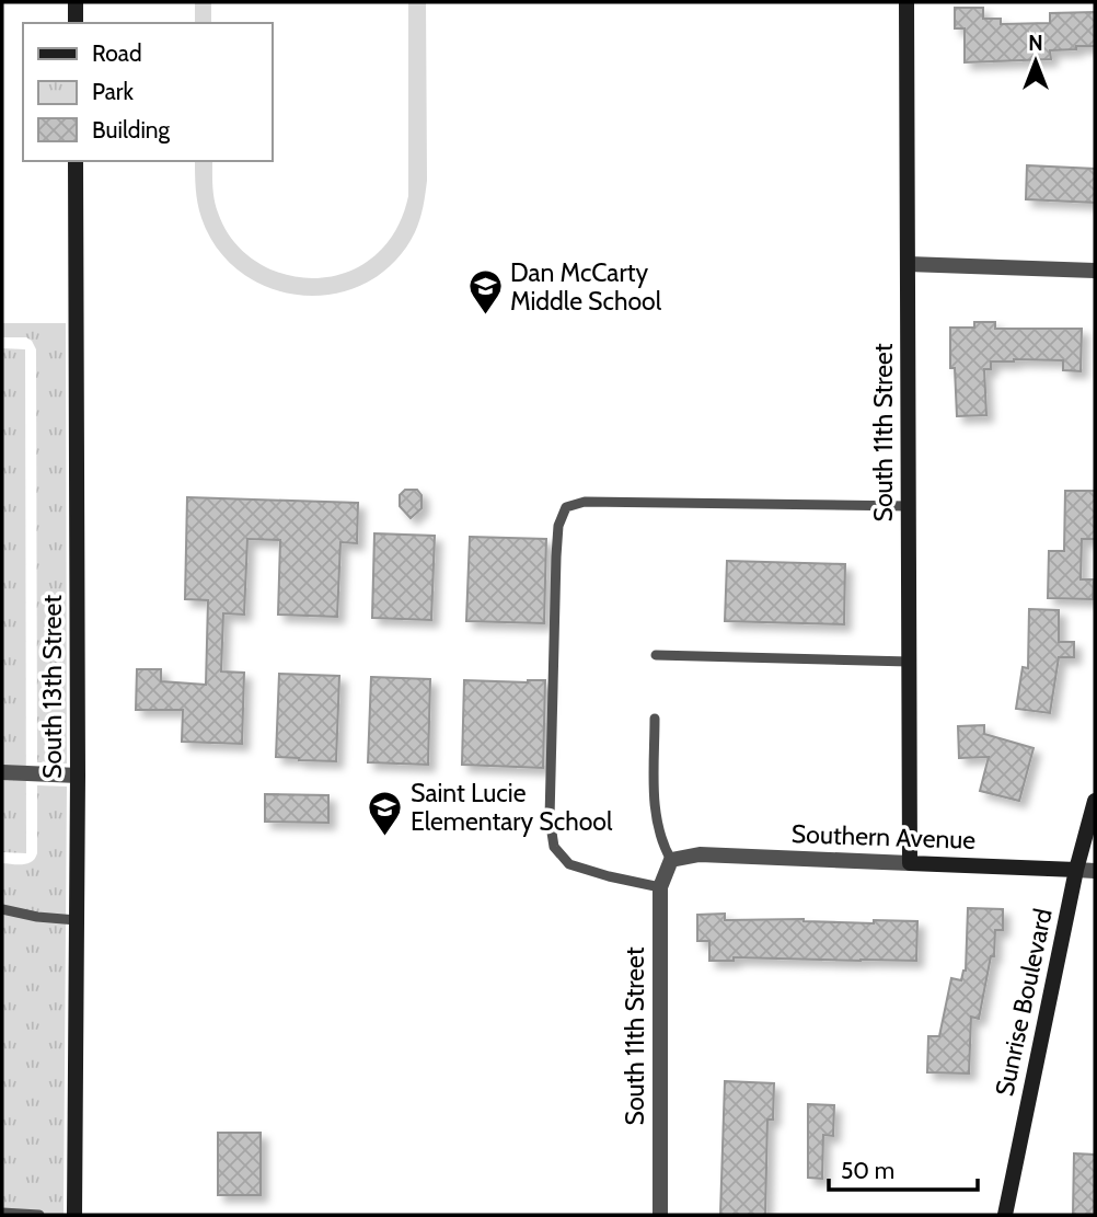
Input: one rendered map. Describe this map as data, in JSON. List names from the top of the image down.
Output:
{
  "streets": {
    "street": [
      "South 11th Street",
      "South 13th Street",
      "Southern Avenue",
      "Sunrise Boulevard"
    ]
  },
  "crossings": [
    ["South 11th Street", "Southern Avenue"],
    ["Southern Avenue", "Sunrise Boulevard"]
  ],
  "places": {
    "school or university": ["Dan McCarty Middle School", "Saint Lucie Elementary School"]
  },
  "legend": ["Road", "Park", "Building"],
  "scale_bar": "50 m",
  "north": "top"
}
